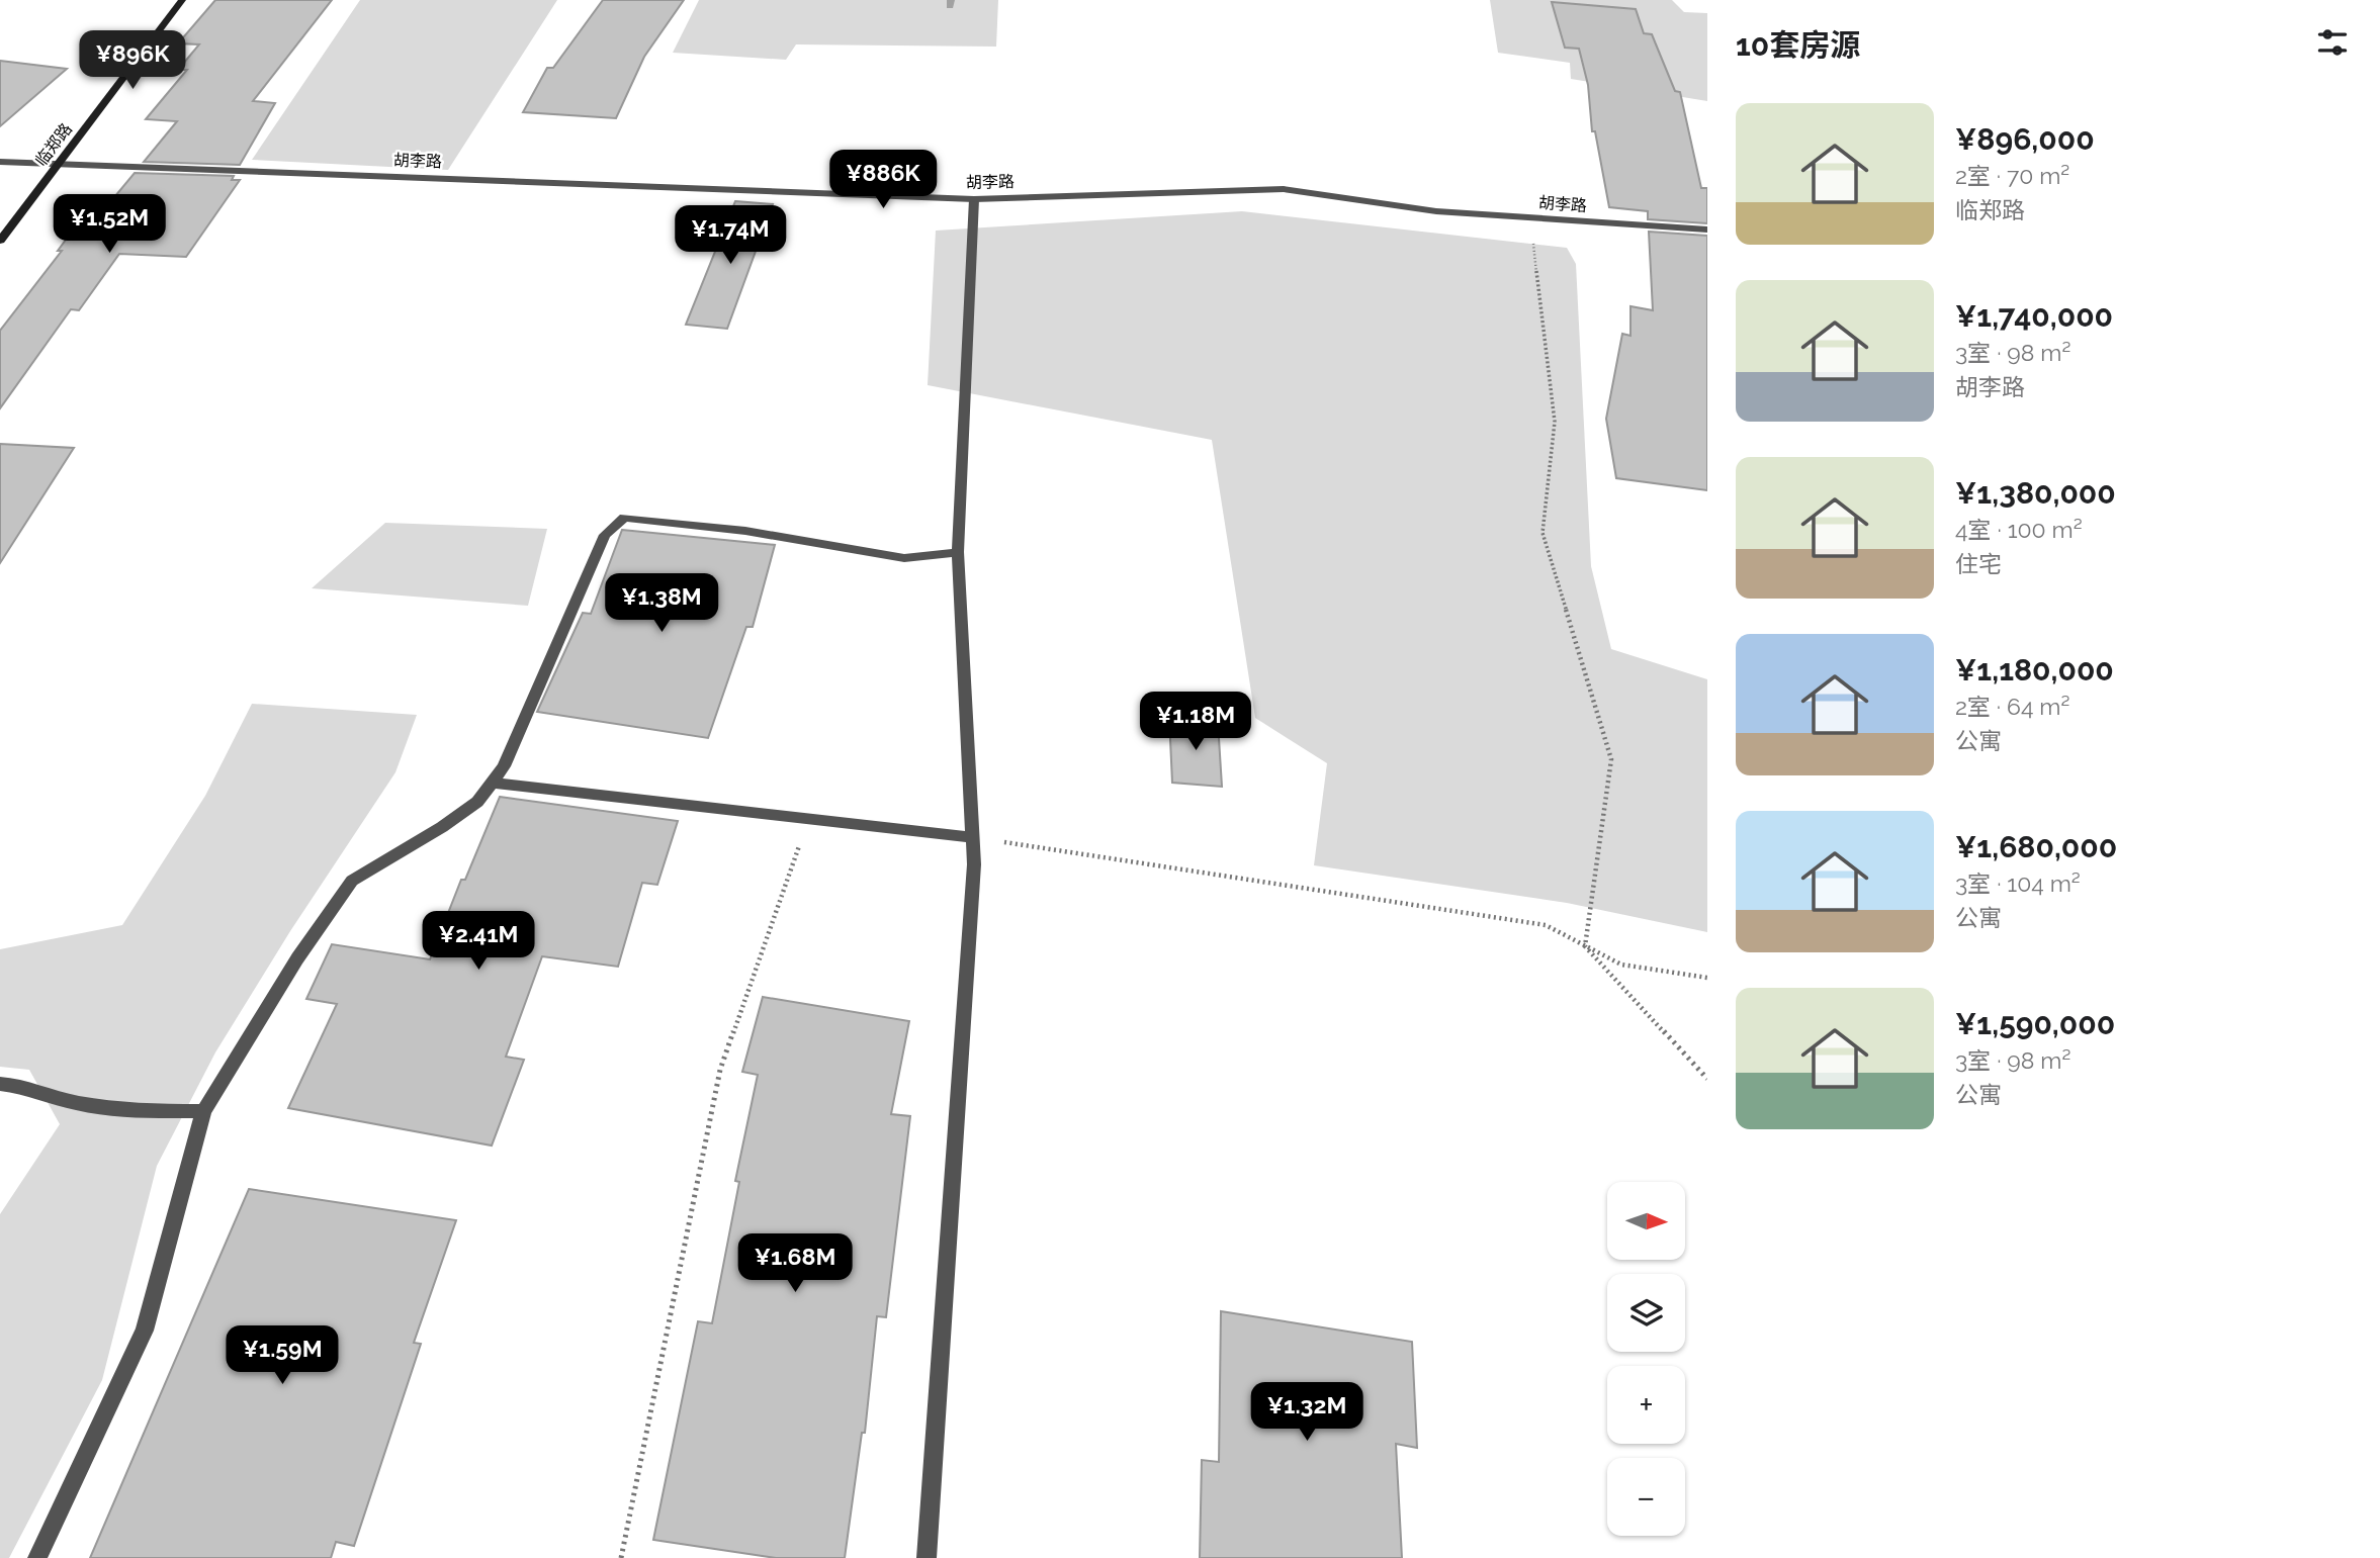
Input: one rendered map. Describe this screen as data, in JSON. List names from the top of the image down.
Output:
{
  "streets": {
    "main road": ["临郑路"],
    "street": ["胡李路"]
  },
  "crossings": [
    ["临郑路", "胡李路"]
  ],
  "north": "right",
  "page": {
    "heading": "10套房源",
    "price": [
      "¥896K",
      "¥886K",
      "¥1.52M",
      "¥1.74M",
      "¥1.38M",
      "¥1.18M",
      "¥2.41M",
      "¥1.68M",
      "¥1.59M",
      "¥1.32M"
    ],
    "list": [
      {
        "name": "¥896,000",
        "note": "2室 · 70 m² · 临郑路"
      },
      {
        "name": "¥1,740,000",
        "note": "3室 · 98 m² · 胡李路"
      },
      {
        "name": "¥1,380,000",
        "note": "4室 · 100 m² · 住宅"
      },
      {
        "name": "¥1,180,000",
        "note": "2室 · 64 m² · 公寓"
      },
      {
        "name": "¥1,680,000",
        "note": "3室 · 104 m² · 公寓"
      },
      {
        "name": "¥1,590,000",
        "note": "3室 · 98 m² · 公寓"
      }
    ],
    "map_buttons": ["+", "−"]
  }
}
